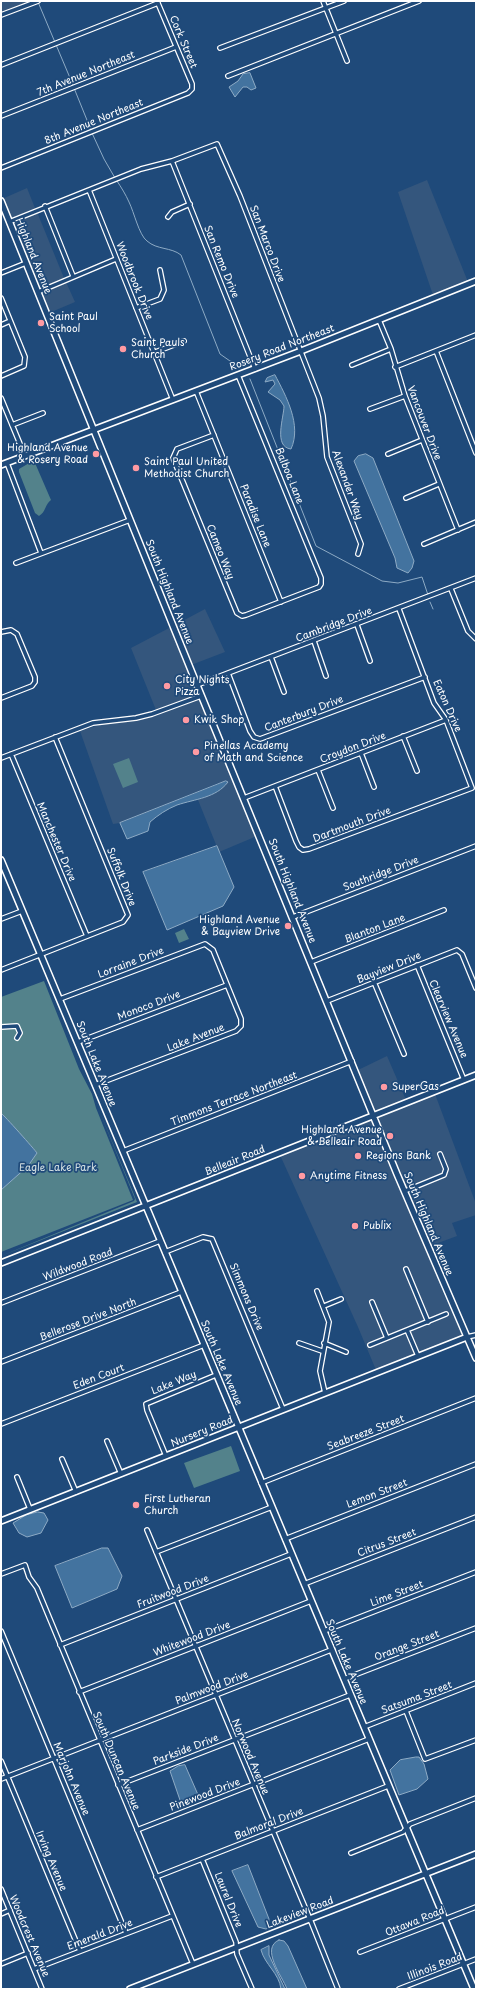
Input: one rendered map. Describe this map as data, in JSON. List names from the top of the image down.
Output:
{
  "streets": {
    "street": [
      "Cork Street",
      "7th Avenue Northeast",
      "8th Avenue Northeast",
      "San Marco Drive",
      "Highland Avenue",
      "San Remo Drive",
      "Woodbrook Drive",
      "Rosery Road Northeast",
      "Vancouver Drive",
      "Balboa Lane",
      "Alexander Way",
      "Paradise Lane",
      "Cameo Way",
      "South Highland Avenue",
      "Cambridge Drive",
      "Eaton Drive",
      "Canterbury Drive",
      "Croydon Drive",
      "Dartmouth Drive",
      "Manchester Drive",
      "Southridge Drive",
      "Suffolk Drive",
      "Blanton Lane",
      "Lorraine Drive",
      "Bayview Drive",
      "Monoco Drive",
      "Clearview Avenue",
      "Lake Avenue",
      "South Lake Avenue",
      "Timmons Terrace Northeast",
      "Belleair Road",
      "Wildwood Road",
      "Simmons Drive",
      "Bellerose Drive North",
      "Eden Court",
      "Lake Way",
      "Nursery Road",
      "Seabreeze Street",
      "Lemon Street",
      "Citrus Street",
      "Fruitwood Drive",
      "Lime Street",
      "Whitewood Drive",
      "Orange Street",
      "Palmwood Drive",
      "Satsuma Street",
      "Parkside Drive",
      "Norwood Avenue",
      "South Duncan Avenue",
      "Marjohn Avenue",
      "Pinewood Drive",
      "Balmoral Drive",
      "Irving Avenue",
      "Laurel Drive",
      "Lakeview Road",
      "Ottawa Road",
      "Emerald Drive",
      "Woodcrest Avenue",
      "Illinois Road"
    ]
  },
  "crossings": [
    ["Cork Street", "7th Avenue Northeast"],
    ["Cork Street", "8th Avenue Northeast"],
    ["San Marco Drive", "San Remo Drive"],
    ["San Marco Drive", "Rosery Road Northeast"],
    ["San Marco Drive", "Alexander Way"],
    ["Highland Avenue", "Rosery Road Northeast"],
    ["Highland Avenue", "South Highland Avenue"],
    ["San Remo Drive", "Rosery Road Northeast"],
    ["Woodbrook Drive", "Rosery Road Northeast"],
    ["Rosery Road Northeast", "Vancouver Drive"],
    ["Rosery Road Northeast", "Balboa Lane"],
    ["Rosery Road Northeast", "Alexander Way"],
    ["Rosery Road Northeast", "Paradise Lane"],
    ["Rosery Road Northeast", "South Highland Avenue"],
    ["Balboa Lane", "Cameo Way"],
    ["Paradise Lane", "Cameo Way"],
    ["South Highland Avenue", "Cambridge Drive"],
    ["South Highland Avenue", "Croydon Drive"],
    ["South Highland Avenue", "Southridge Drive"],
    ["South Highland Avenue", "Blanton Lane"],
    ["South Highland Avenue", "Bayview Drive"],
    ["South Highland Avenue", "Timmons Terrace Northeast"],
    ["South Highland Avenue", "Belleair Road"],
    ["South Highland Avenue", "Nursery Road"],
    ["Cambridge Drive", "Eaton Drive"],
    ["Cambridge Drive", "Canterbury Drive"],
    ["Eaton Drive", "Canterbury Drive"],
    ["Eaton Drive", "Croydon Drive"],
    ["Eaton Drive", "Dartmouth Drive"],
    ["Croydon Drive", "Dartmouth Drive"],
    ["Manchester Drive", "Suffolk Drive"],
    ["Suffolk Drive", "South Lake Avenue"],
    ["Lorraine Drive", "Lake Avenue"],
    ["Lorraine Drive", "South Lake Avenue"],
    ["Bayview Drive", "Clearview Avenue"],
    ["Monoco Drive", "Lake Avenue"],
    ["Monoco Drive", "South Lake Avenue"],
    ["Clearview Avenue", "Belleair Road"],
    ["Lake Avenue", "South Lake Avenue"],
    ["South Lake Avenue", "Timmons Terrace Northeast"],
    ["South Lake Avenue", "Belleair Road"],
    ["South Lake Avenue", "Wildwood Road"],
    ["South Lake Avenue", "Simmons Drive"],
    ["South Lake Avenue", "Bellerose Drive North"],
    ["South Lake Avenue", "Eden Court"],
    ["South Lake Avenue", "Lake Way"],
    ["South Lake Avenue", "Nursery Road"],
    ["South Lake Avenue", "Seabreeze Street"],
    ["South Lake Avenue", "Lemon Street"],
    ["South Lake Avenue", "Citrus Street"],
    ["South Lake Avenue", "Fruitwood Drive"],
    ["South Lake Avenue", "Lime Street"],
    ["South Lake Avenue", "Whitewood Drive"],
    ["South Lake Avenue", "Orange Street"],
    ["South Lake Avenue", "Palmwood Drive"],
    ["South Lake Avenue", "Satsuma Street"],
    ["South Lake Avenue", "Parkside Drive"],
    ["South Lake Avenue", "Pinewood Drive"],
    ["South Lake Avenue", "Balmoral Drive"],
    ["South Lake Avenue", "Lakeview Road"],
    ["South Lake Avenue", "Ottawa Road"],
    ["South Lake Avenue", "Illinois Road"],
    ["Simmons Drive", "Nursery Road"],
    ["Lake Way", "Nursery Road"],
    ["Fruitwood Drive", "Norwood Avenue"],
    ["Fruitwood Drive", "South Duncan Avenue"],
    ["Whitewood Drive", "Norwood Avenue"],
    ["Whitewood Drive", "South Duncan Avenue"],
    ["Palmwood Drive", "Norwood Avenue"],
    ["Palmwood Drive", "South Duncan Avenue"],
    ["Palmwood Drive", "Marjohn Avenue"],
    ["Palmwood Drive", "Irving Avenue"],
    ["Parkside Drive", "Norwood Avenue"],
    ["Parkside Drive", "South Duncan Avenue"],
    ["Norwood Avenue", "Pinewood Drive"],
    ["Norwood Avenue", "Balmoral Drive"],
    ["Norwood Avenue", "Lakeview Road"],
    ["South Duncan Avenue", "Pinewood Drive"],
    ["South Duncan Avenue", "Balmoral Drive"],
    ["South Duncan Avenue", "Lakeview Road"],
    ["South Duncan Avenue", "Emerald Drive"],
    ["Marjohn Avenue", "Emerald Drive"],
    ["Balmoral Drive", "Laurel Drive"],
    ["Irving Avenue", "Emerald Drive"],
    ["Laurel Drive", "Lakeview Road"],
    ["Emerald Drive", "Woodcrest Avenue"]
  ],
  "parks": ["Eagle Lake Park"],
  "places": [
    "Saint Paul School",
    "Saint Pauls Church",
    "Highland Avenue & Rosery Road",
    "Saint Paul United Methodist Church",
    "City Nights Pizza",
    "Kwik Shop",
    "Pinellas Academy of Math and Science",
    "Highland Avenue & Bayview Drive",
    "SuperGas",
    "Highland Avenue & Belleair Road",
    "Regions Bank",
    "Anytime Fitness",
    "Publix",
    "First Lutheran Church"
  ]
}
